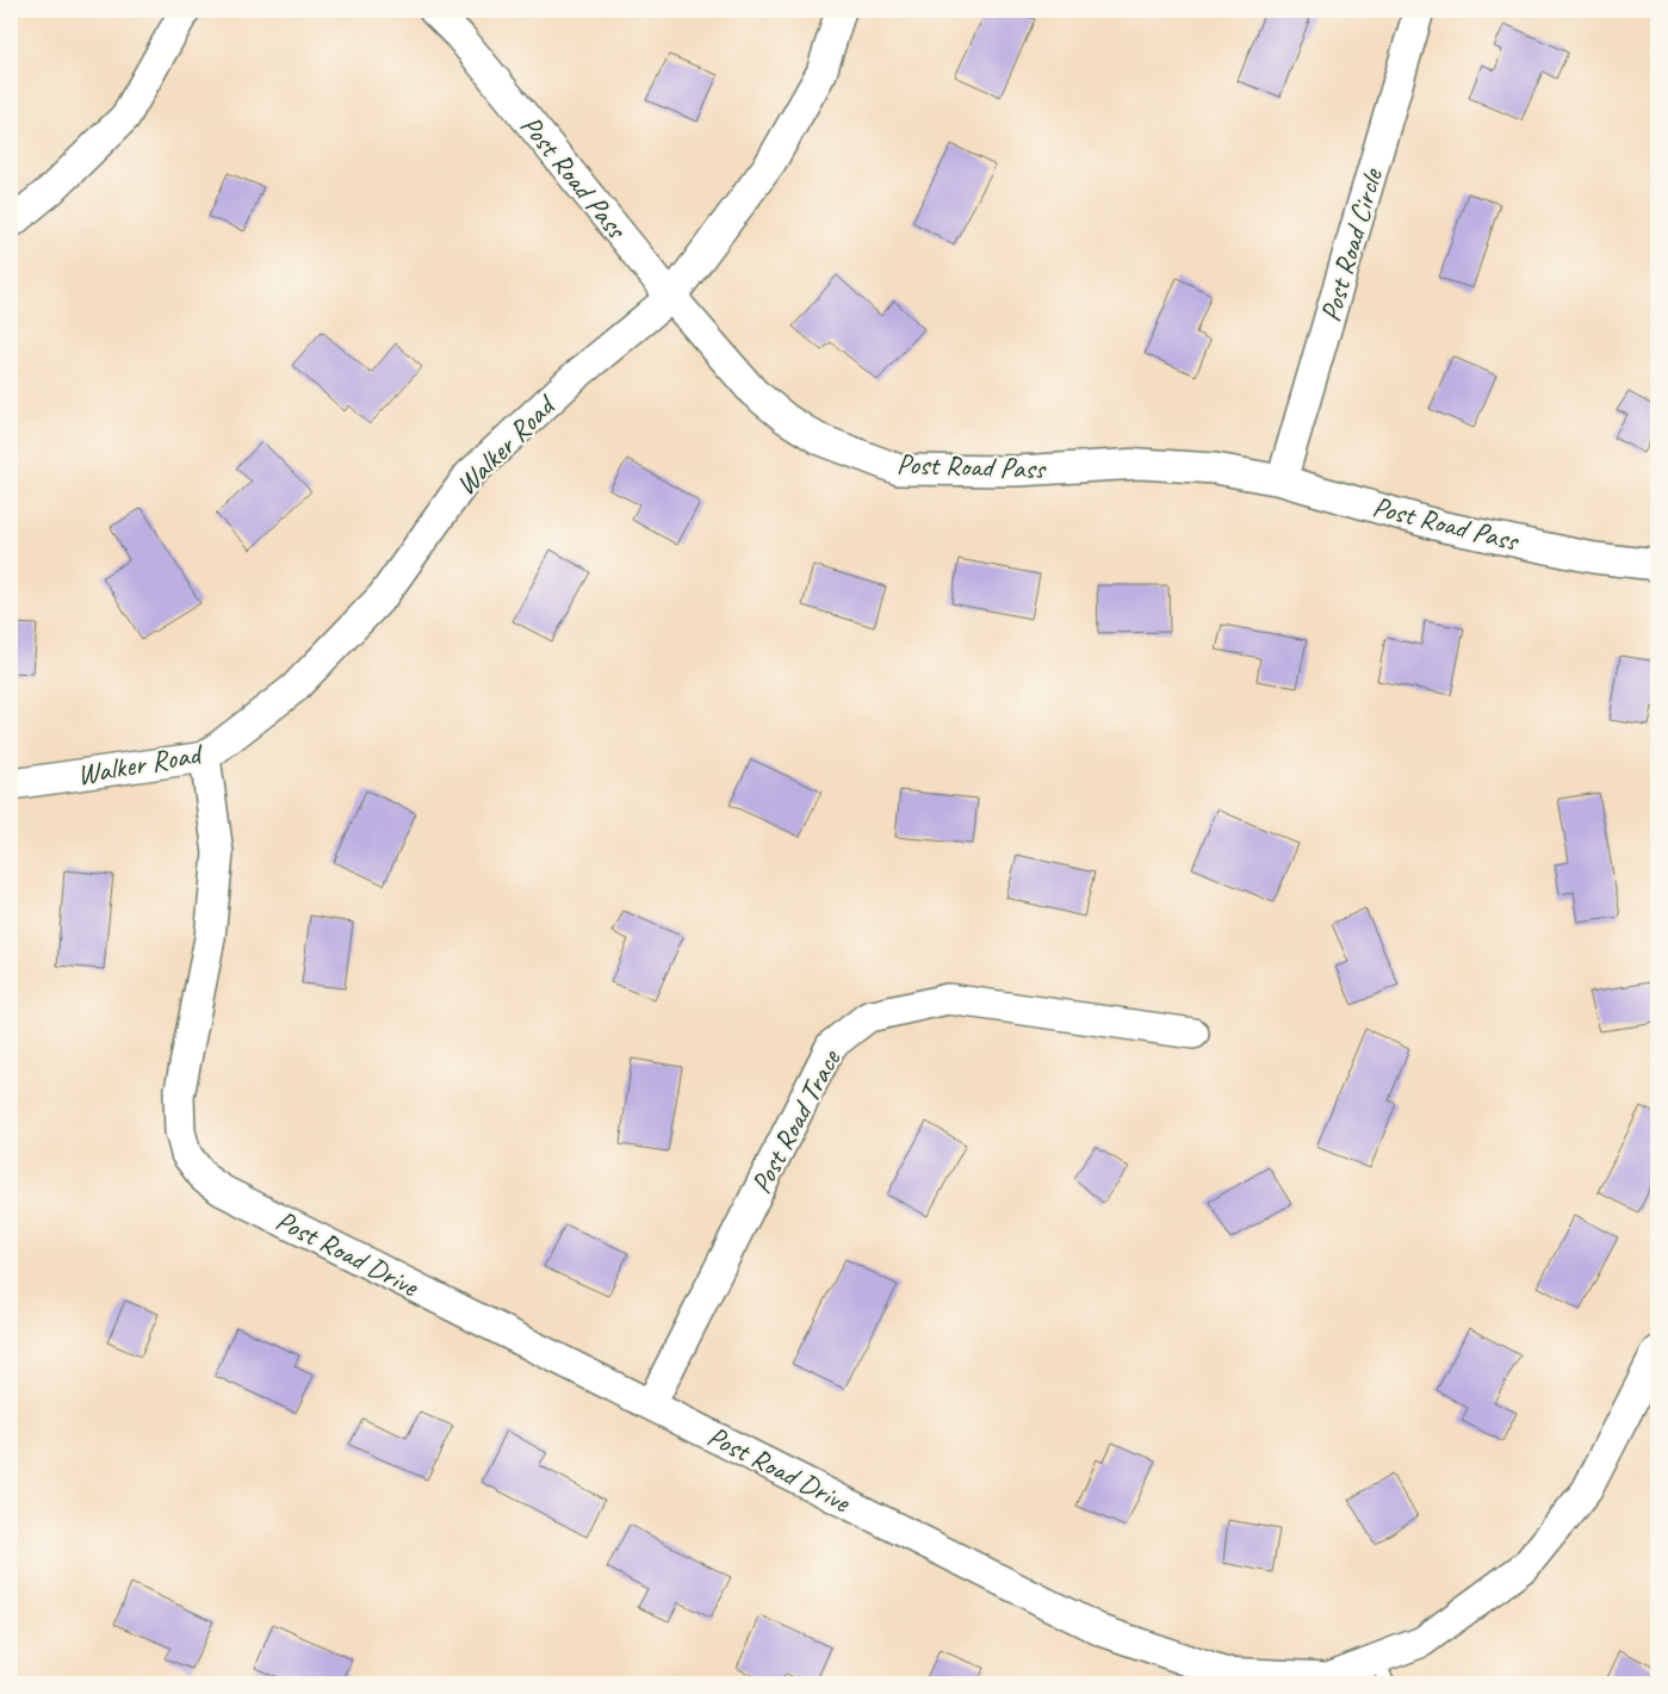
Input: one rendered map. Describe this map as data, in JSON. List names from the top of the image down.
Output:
{
  "streets": {
    "street": [
      "Post Road Pass",
      "Post Road Circle",
      "Walker Road",
      "Post Road Trace",
      "Post Road Drive"
    ]
  },
  "crossings": [
    ["Post Road Pass", "Post Road Circle"],
    ["Post Road Pass", "Walker Road"],
    ["Walker Road", "Post Road Drive"],
    ["Post Road Trace", "Post Road Drive"]
  ]
}
